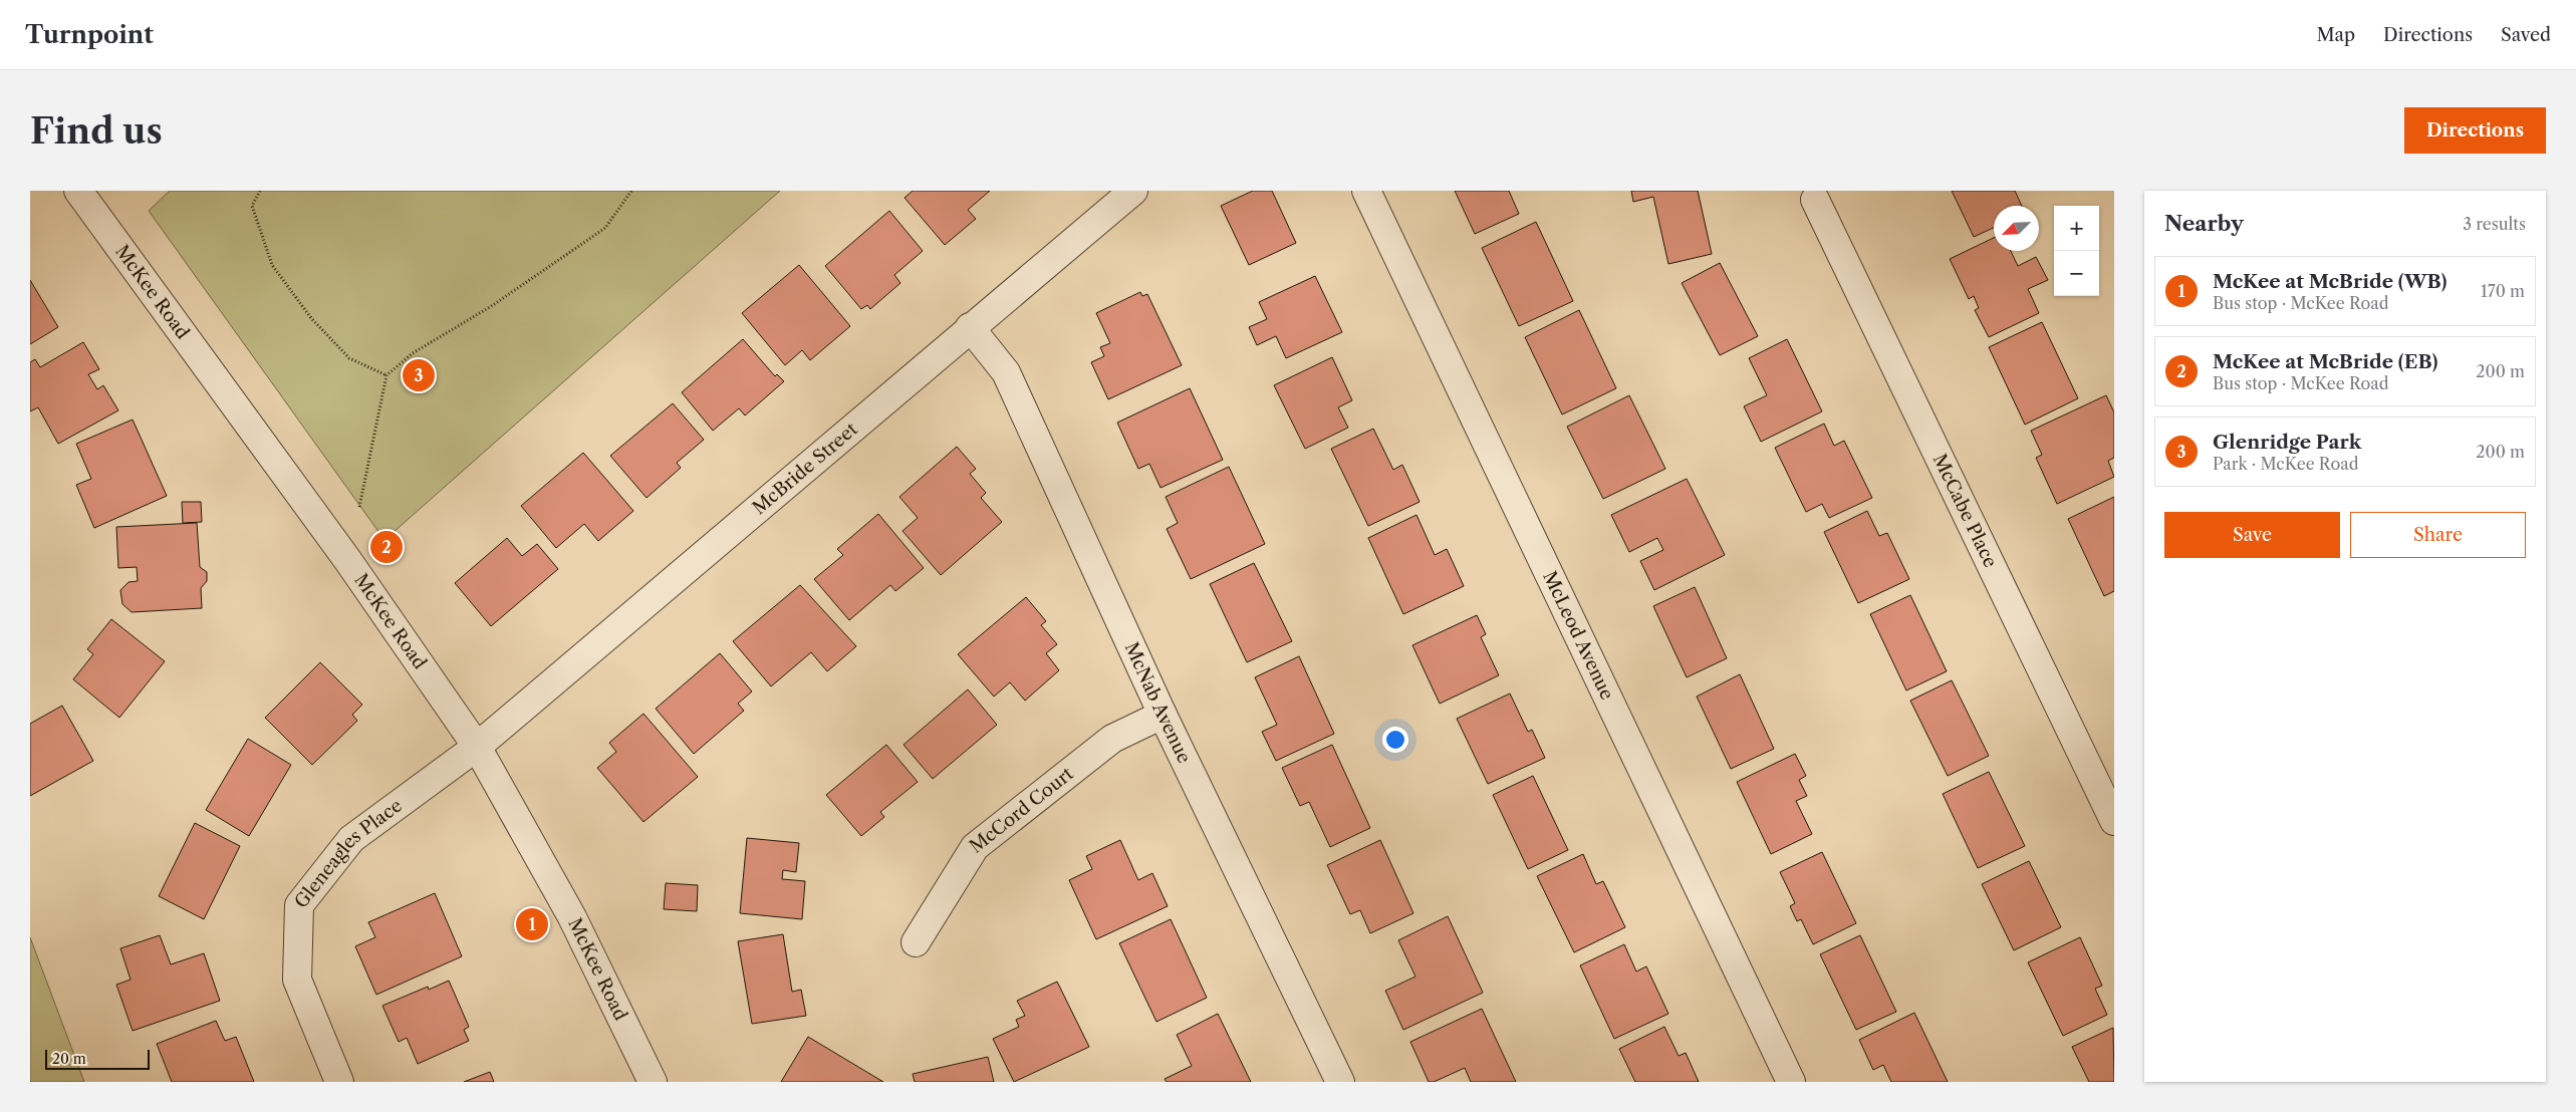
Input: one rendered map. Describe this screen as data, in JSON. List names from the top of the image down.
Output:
{
  "streets": {
    "street": [
      "McKee Road",
      "McBride Street",
      "McCabe Place",
      "McLeod Avenue",
      "McNab Avenue",
      "McCord Court",
      "Gleneagles Place"
    ]
  },
  "crossings": [
    ["McKee Road", "McBride Street"],
    ["McKee Road", "Gleneagles Place"],
    ["McBride Street", "McNab Avenue"],
    ["McBride Street", "Gleneagles Place"],
    ["McNab Avenue", "McCord Court"]
  ],
  "scale_bar": "20 m",
  "north": "bottom left",
  "page": {
    "header": "Turnpoint",
    "nav": ["Map", "Directions", "Saved"],
    "buttons": [
      "Directions",
      ["Save", "Share"]
    ],
    "title": "Find us",
    "heading": ["Nearby", "3 results"],
    "map_buttons": ["+", "−"],
    "list": [
      {
        "mark": "1",
        "name": "McKee at McBride (WB)",
        "note": "Bus stop · McKee Road",
        "value": "170 m"
      },
      {
        "mark": "2",
        "name": "McKee at McBride (EB)",
        "note": "Bus stop · McKee Road",
        "value": "200 m"
      },
      {
        "mark": "3",
        "name": "Glenridge Park",
        "note": "Park · McKee Road",
        "value": "200 m"
      }
    ],
    "pins": ["3", "2", "1"],
    "scale": "20 m"
  }
}
